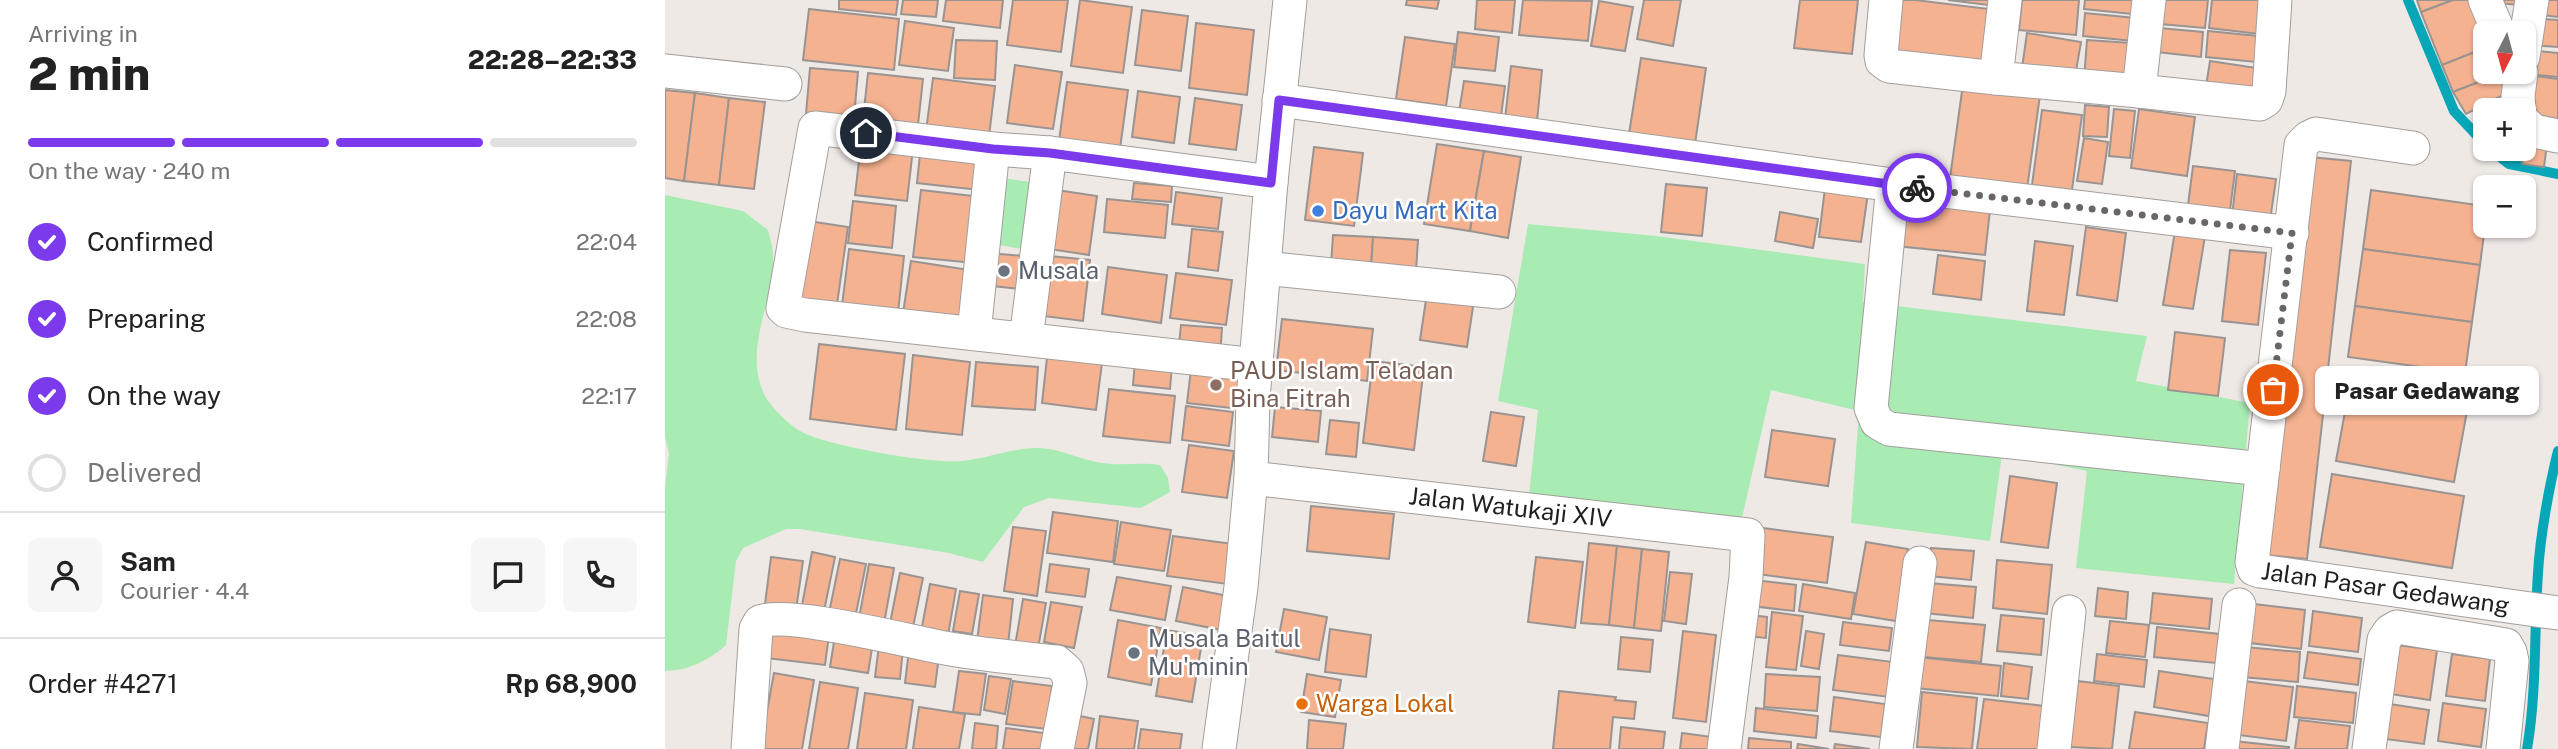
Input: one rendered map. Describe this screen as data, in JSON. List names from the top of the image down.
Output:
{
  "streets": {
    "street": ["Jalan Watukaji XIV", "Jalan Pasar Gedawang"]
  },
  "places": [
    "Dayu Mart Kita",
    "Musala",
    "PAUD Islam Teladan Bina Fitrah",
    "Pasar Gedawang",
    "Musala Baitul Mu'minin",
    "Warga Lokal"
  ],
  "north": "bottom",
  "page": {
    "heading": ["2 min", "Arriving in", "22:28–22:33"],
    "panel": [
      "Sam",
      "Courier · 4.4",
      "Order #4271",
      "Rp 68,900"
    ],
    "map_buttons": ["+", "−"],
    "bar": "On the way · 240 m",
    "list": [
      ["Confirmed", "22:04"],
      ["Preparing", "22:08"],
      ["On the way", "22:17"],
      "Delivered"
    ],
    "bubble": "Pasar Gedawang"
  }
}
